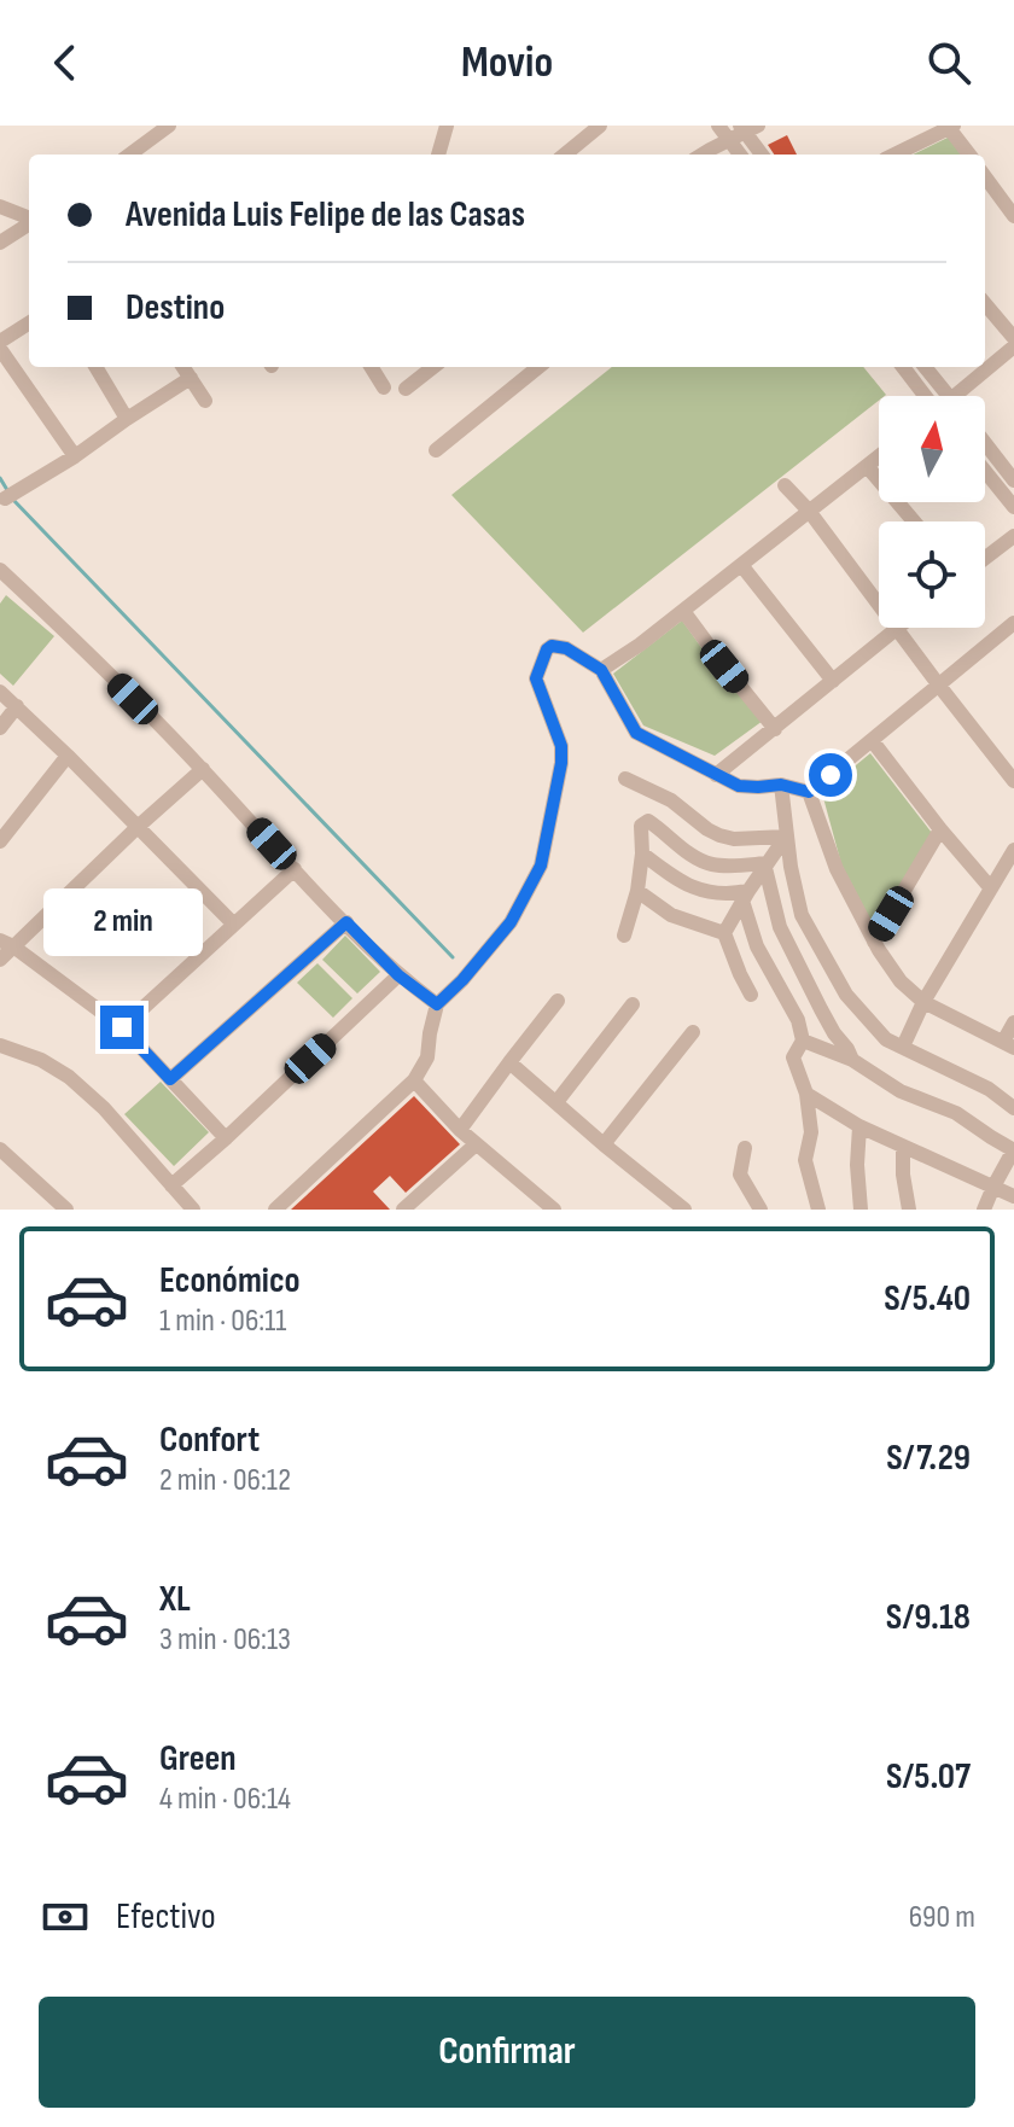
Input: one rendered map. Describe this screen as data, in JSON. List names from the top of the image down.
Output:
{
  "north": "top",
  "page": {
    "header": "Movio",
    "banner": ["Avenida Luis Felipe de las Casas", "Destino"],
    "bubble": "2 min",
    "list": [
      {
        "name": "Económico",
        "note": "1 min · 06:11",
        "value": "S/5.40"
      },
      {
        "name": "Confort",
        "note": "2 min · 06:12",
        "value": "S/7.29"
      },
      {
        "name": "XL",
        "note": "3 min · 06:13",
        "value": "S/9.18"
      },
      {
        "name": "Green",
        "note": "4 min · 06:14",
        "value": "S/5.07"
      }
    ],
    "pay": ["Efectivo", "690 m"],
    "buttons": "Confirmar"
  }
}
